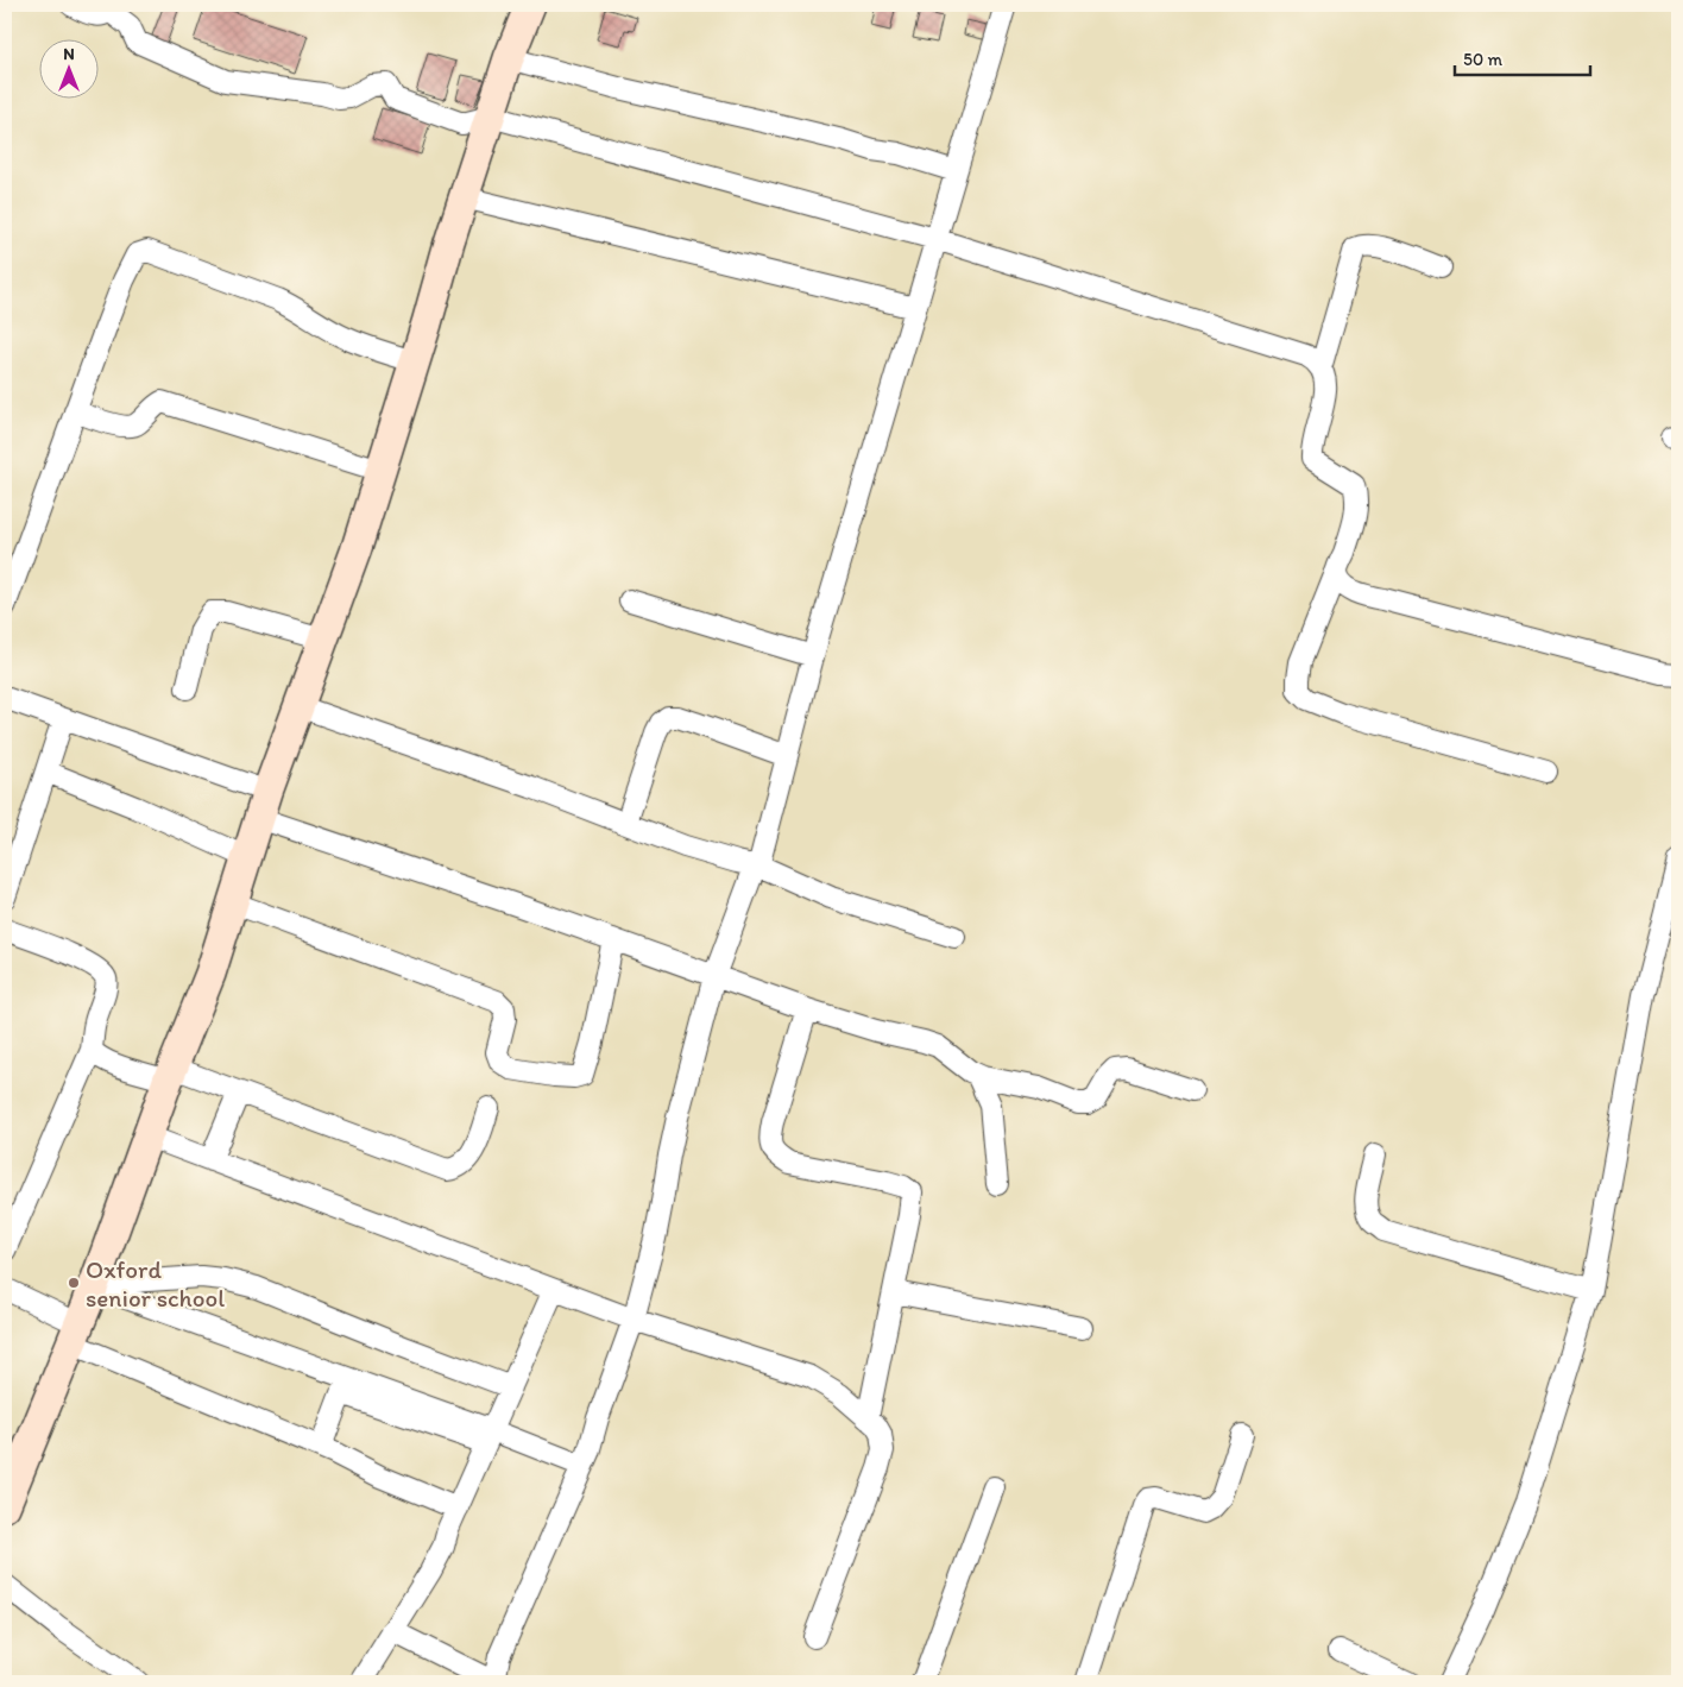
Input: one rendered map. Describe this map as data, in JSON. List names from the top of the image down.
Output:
{
  "places": ["Oxford senior school"],
  "scale_bar": "50 m",
  "north": "top"
}
